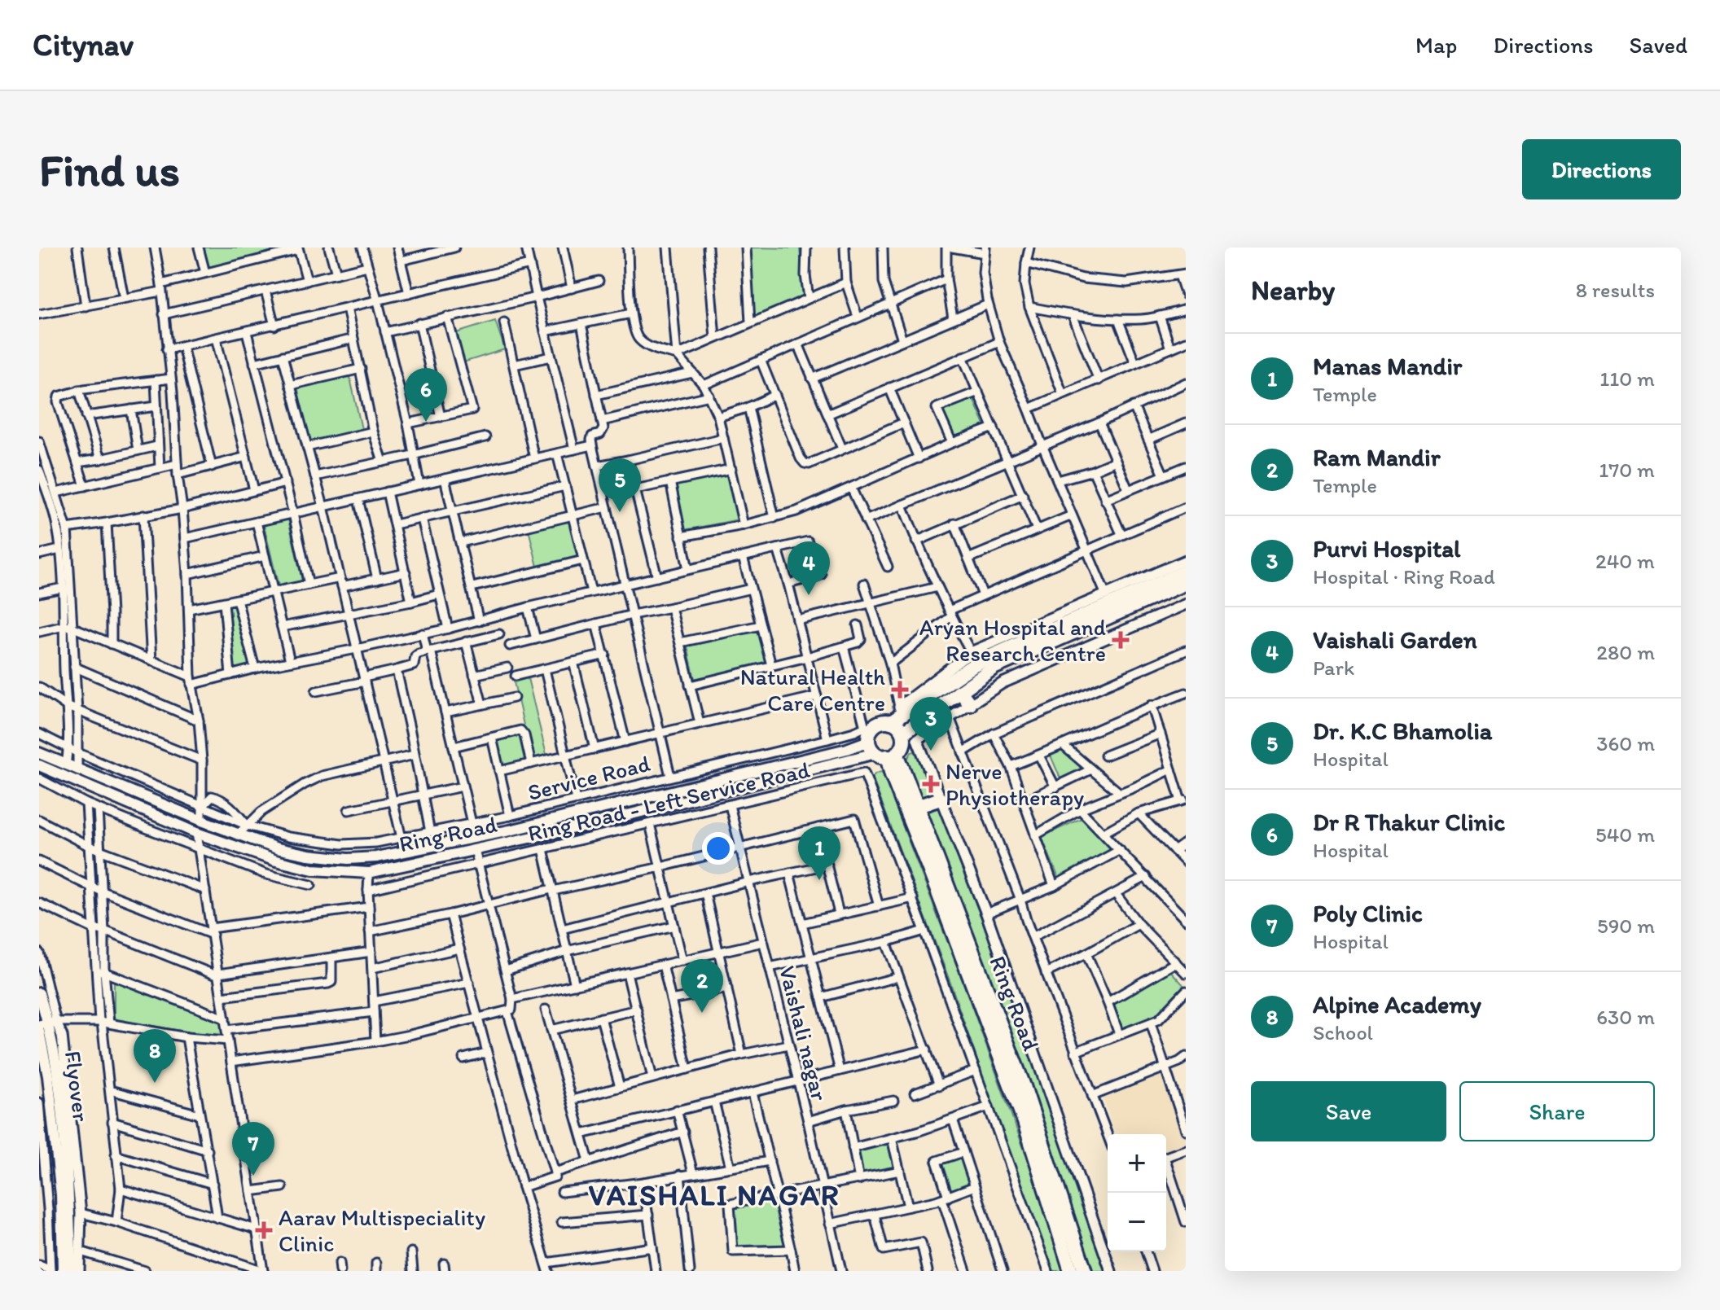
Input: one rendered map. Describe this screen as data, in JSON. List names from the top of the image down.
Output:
{
  "streets": {
    "highway": ["Ring Road"],
    "main road": ["Flyover"],
    "street": ["Service Road", "Ring Road - Left Service Road", "Vaishali nagar"]
  },
  "crossings": [
    ["Service Road", "Ring Road"],
    ["Ring Road - Left Service Road", "Vaishali nagar"]
  ],
  "districts": ["VAISHALI NAGAR"],
  "places": {
    "health": [
      "Aryan Hospital and Research Centre",
      "Natural Health Care Centre",
      "Nerve Physiotherapy",
      "Aarav Multispeciality Clinic"
    ]
  },
  "page": {
    "header": "Citynav",
    "nav": ["Map", "Directions", "Saved"],
    "buttons": [
      "Directions",
      ["Save", "Share"]
    ],
    "title": "Find us",
    "heading": ["Nearby", "8 results"],
    "list": [
      {
        "mark": "1",
        "name": "Manas Mandir",
        "note": "Temple",
        "value": "110 m"
      },
      {
        "mark": "2",
        "name": "Ram Mandir",
        "note": "Temple",
        "value": "170 m"
      },
      {
        "mark": "3",
        "name": "Purvi Hospital",
        "note": "Hospital · Ring Road",
        "value": "240 m"
      },
      {
        "mark": "4",
        "name": "Vaishali Garden",
        "note": "Park",
        "value": "280 m"
      },
      {
        "mark": "5",
        "name": "Dr. K.C Bhamolia",
        "note": "Hospital",
        "value": "360 m"
      },
      {
        "mark": "6",
        "name": "Dr R Thakur Clinic",
        "note": "Hospital",
        "value": "540 m"
      },
      {
        "mark": "7",
        "name": "Poly Clinic",
        "note": "Hospital",
        "value": "590 m"
      },
      {
        "mark": "8",
        "name": "Alpine Academy",
        "note": "School",
        "value": "630 m"
      }
    ],
    "pins": [
      "6",
      "5",
      "4",
      "3",
      "1",
      "2",
      "8",
      "7"
    ],
    "map_buttons": ["+", "−"]
  }
}
